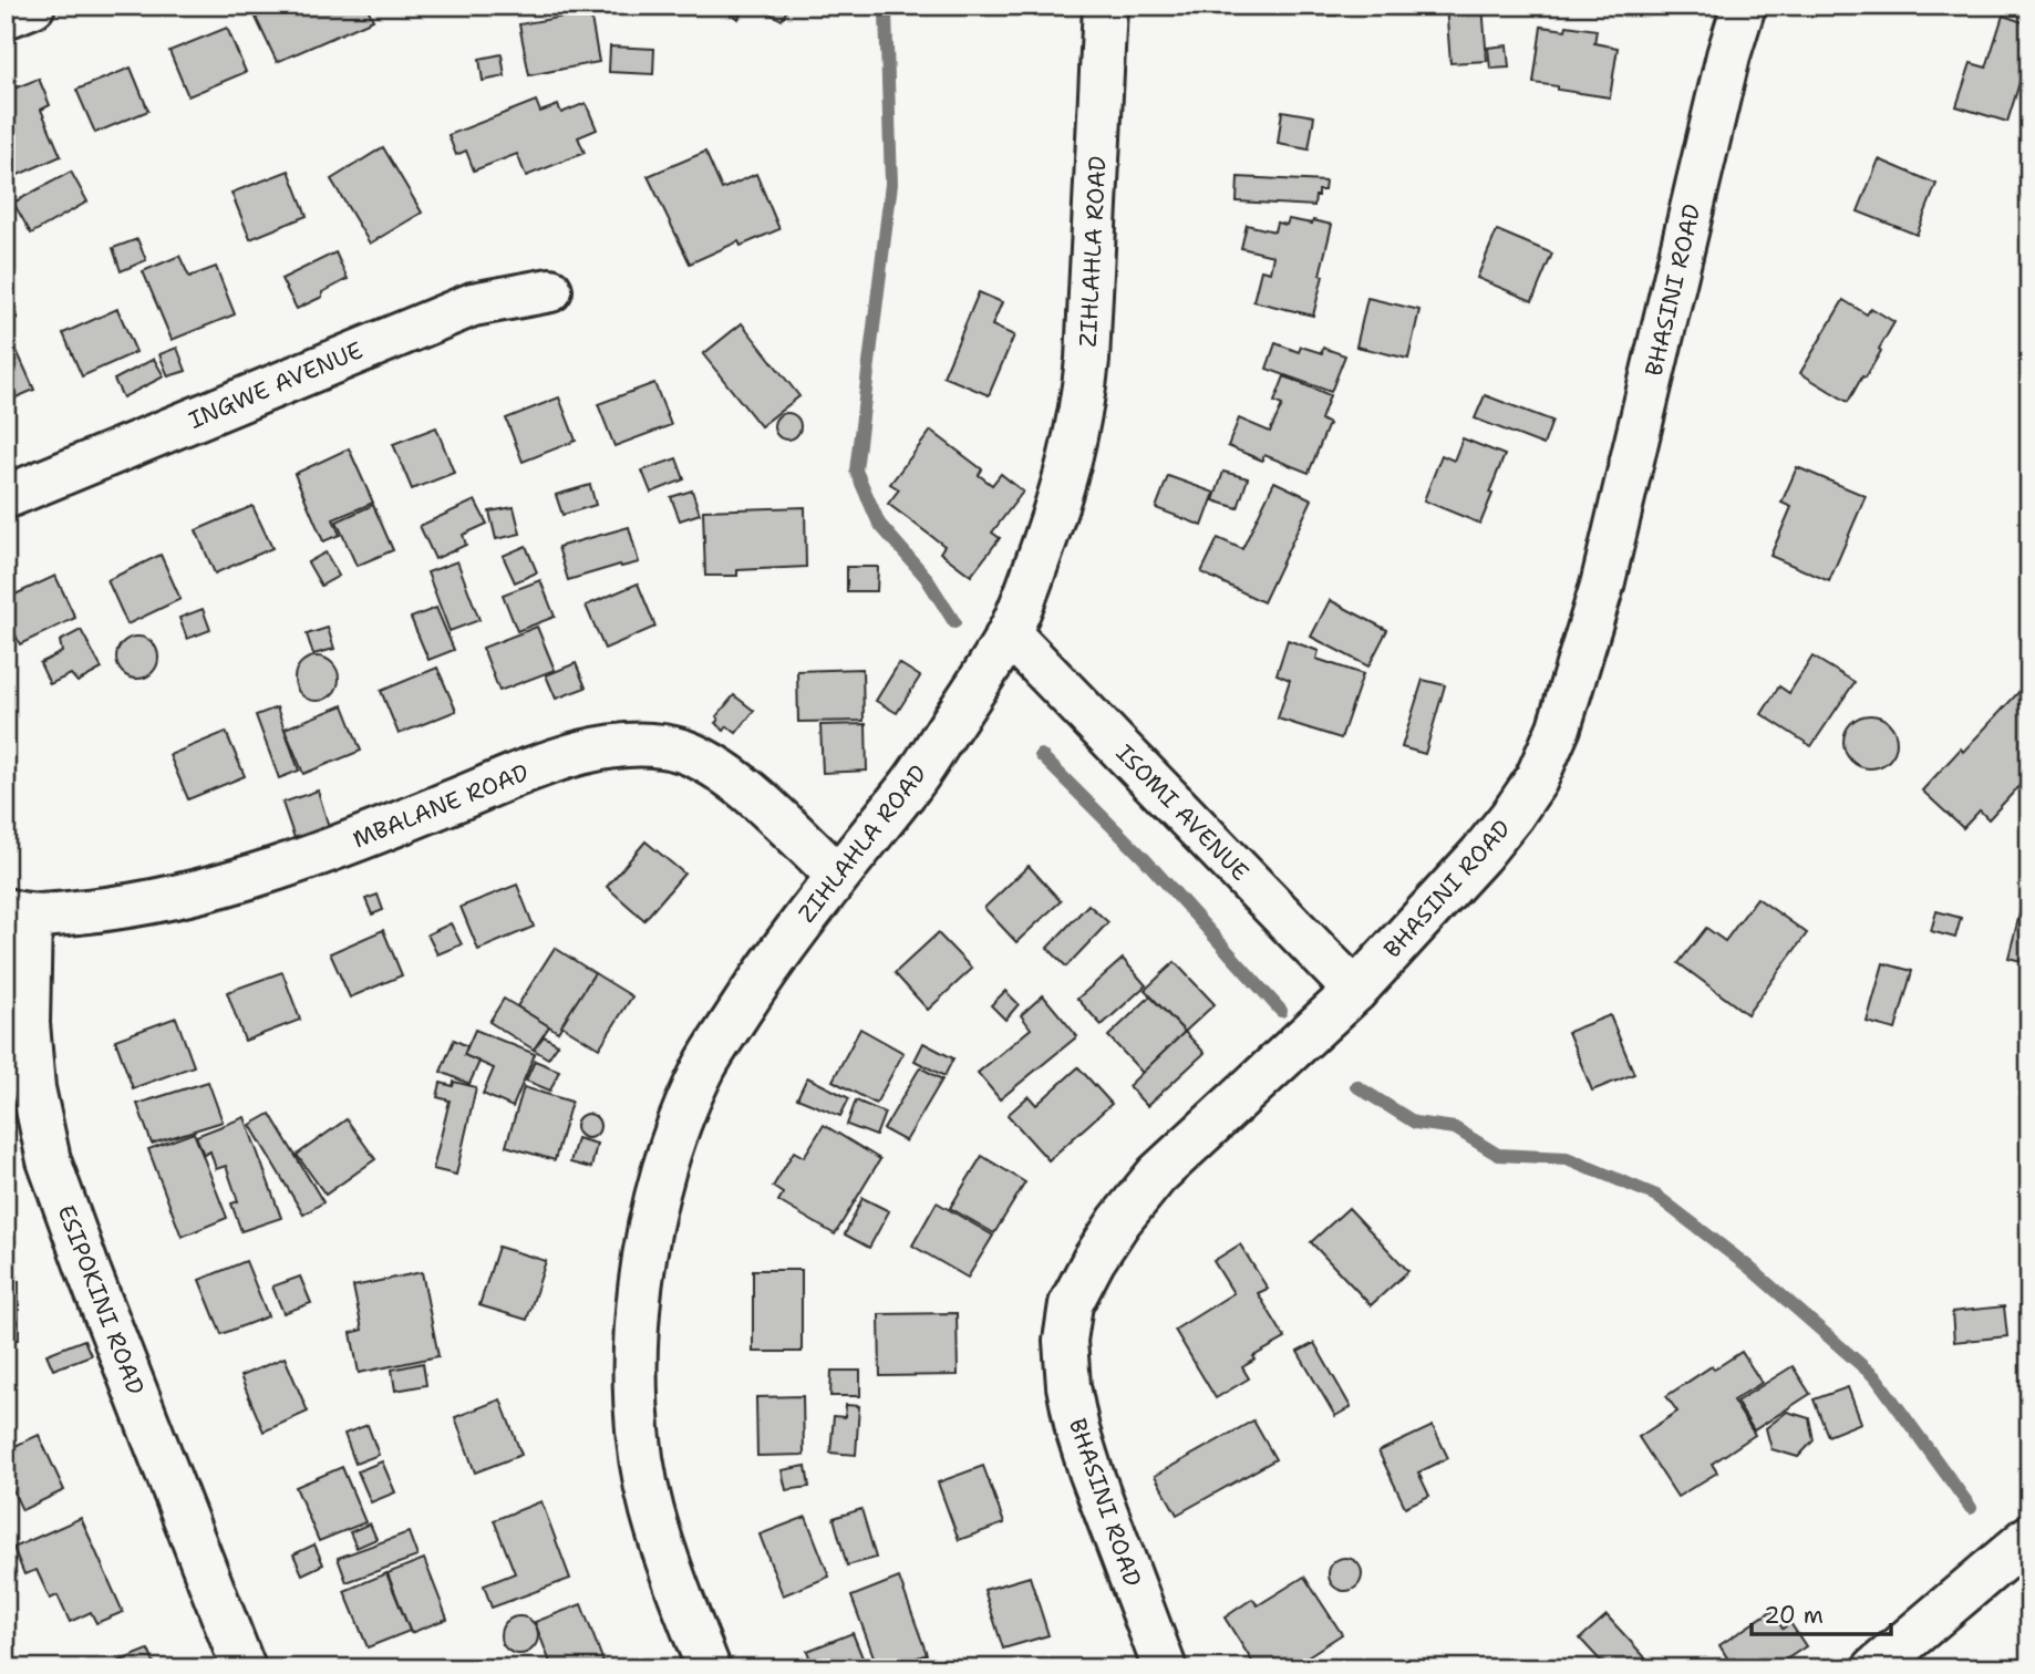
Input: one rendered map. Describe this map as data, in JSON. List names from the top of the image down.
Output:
{
  "streets": {
    "street": [
      "ZIHLAHLA ROAD",
      "BHASINI ROAD",
      "INGWE AVENUE",
      "MBALANE ROAD",
      "ISOMI AVENUE",
      "ESIPOKINI ROAD"
    ]
  },
  "crossings": [
    ["ZIHLAHLA ROAD", "MBALANE ROAD"],
    ["ZIHLAHLA ROAD", "ISOMI AVENUE"],
    ["BHASINI ROAD", "ISOMI AVENUE"],
    ["MBALANE ROAD", "ESIPOKINI ROAD"]
  ],
  "scale_bar": "20 m"
}
